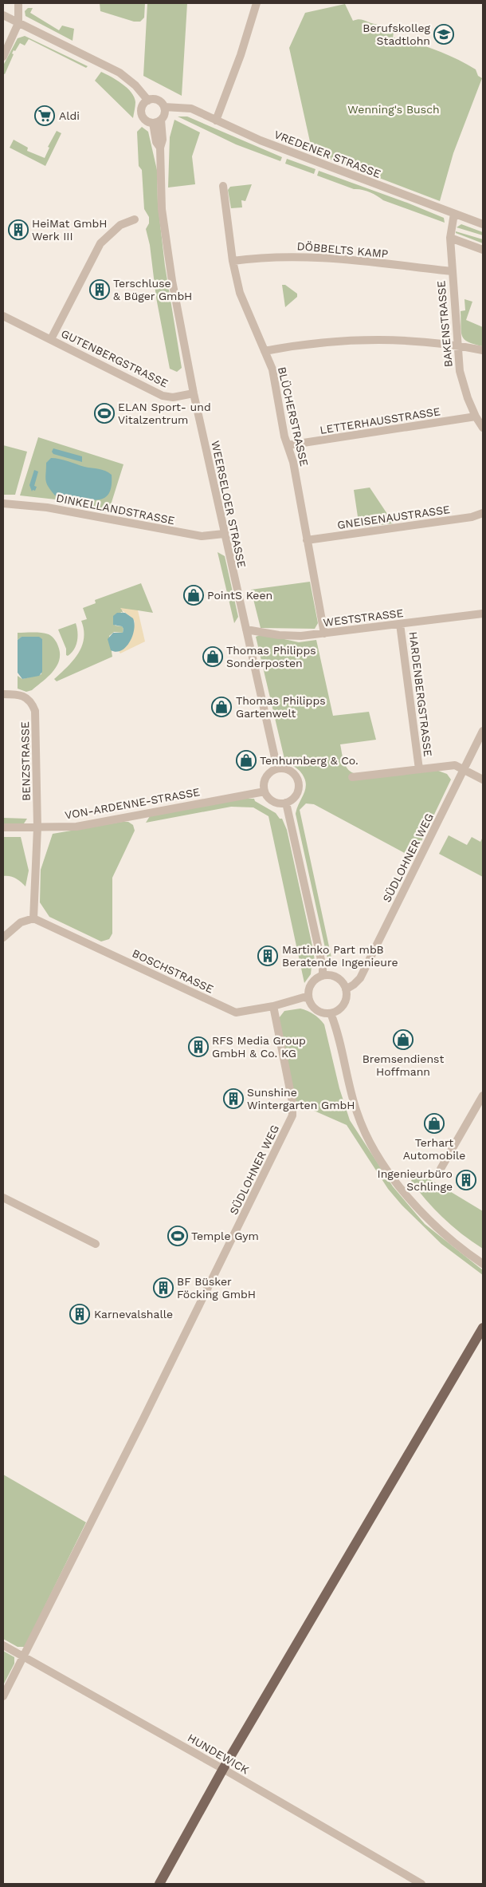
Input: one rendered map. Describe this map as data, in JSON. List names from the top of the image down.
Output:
{
  "streets": {
    "street": [
      "VREDENER STRASSE",
      "DÖBBELTS KAMP",
      "BAKENSTRASSE",
      "GUTENBERGSTRASSE",
      "BLÜCHERSTRASSE",
      "LETTERHAUSSTRASSE",
      "WEERSELOER STRASSE",
      "DINKELLANDSTRASSE",
      "GNEISENAUSTRASSE",
      "WESTSTRASSE",
      "HARDENBERGSTRASSE",
      "BENZSTRASSE",
      "VON-ARDENNE-STRASSE",
      "SÜDLOHNER WEG",
      "BOSCHSTRASSE",
      "HUNDEWICK"
    ]
  },
  "crossings": [
    ["VREDENER STRASSE", "BAKENSTRASSE"],
    ["VREDENER STRASSE", "WEERSELOER STRASSE"],
    ["DÖBBELTS KAMP", "BAKENSTRASSE"],
    ["DÖBBELTS KAMP", "BLÜCHERSTRASSE"],
    ["BAKENSTRASSE", "LETTERHAUSSTRASSE"],
    ["GUTENBERGSTRASSE", "WEERSELOER STRASSE"],
    ["BLÜCHERSTRASSE", "LETTERHAUSSTRASSE"],
    ["BLÜCHERSTRASSE", "GNEISENAUSTRASSE"],
    ["BLÜCHERSTRASSE", "WESTSTRASSE"],
    ["WEERSELOER STRASSE", "DINKELLANDSTRASSE"],
    ["WEERSELOER STRASSE", "WESTSTRASSE"],
    ["WEERSELOER STRASSE", "VON-ARDENNE-STRASSE"],
    ["WESTSTRASSE", "HARDENBERGSTRASSE"],
    ["HARDENBERGSTRASSE", "SÜDLOHNER WEG"],
    ["BENZSTRASSE", "VON-ARDENNE-STRASSE"],
    ["SÜDLOHNER WEG", "BOSCHSTRASSE"],
    ["SÜDLOHNER WEG", "HUNDEWICK"]
  ],
  "parks": ["Wenning's Busch"],
  "places": {
    "school or university": ["Berufskolleg Stadtlohn"],
    "supermarket": ["Aldi"],
    "building": [
      "HeiMat GmbH Werk III",
      "Terschluse & Büger GmbH",
      "Martinko Part mbB Beratende Ingenieure",
      "RFS Media Group GmbH & Co. KG",
      "Sunshine Wintergarten GmbH",
      "Ingenieurbüro Schlinge",
      "BF Büsker Föcking GmbH",
      "Karnevalshalle"
    ],
    "sports": ["ELAN Sport- und Vitalzentrum", "Temple Gym"],
    "shop": [
      "PointS Keen",
      "Thomas Philipps Sonderposten",
      "Thomas Philipps Gartenwelt",
      "Tenhumberg & Co.",
      "Bremsendienst Hoffmann",
      "Terhart Automobile"
    ]
  }
}
